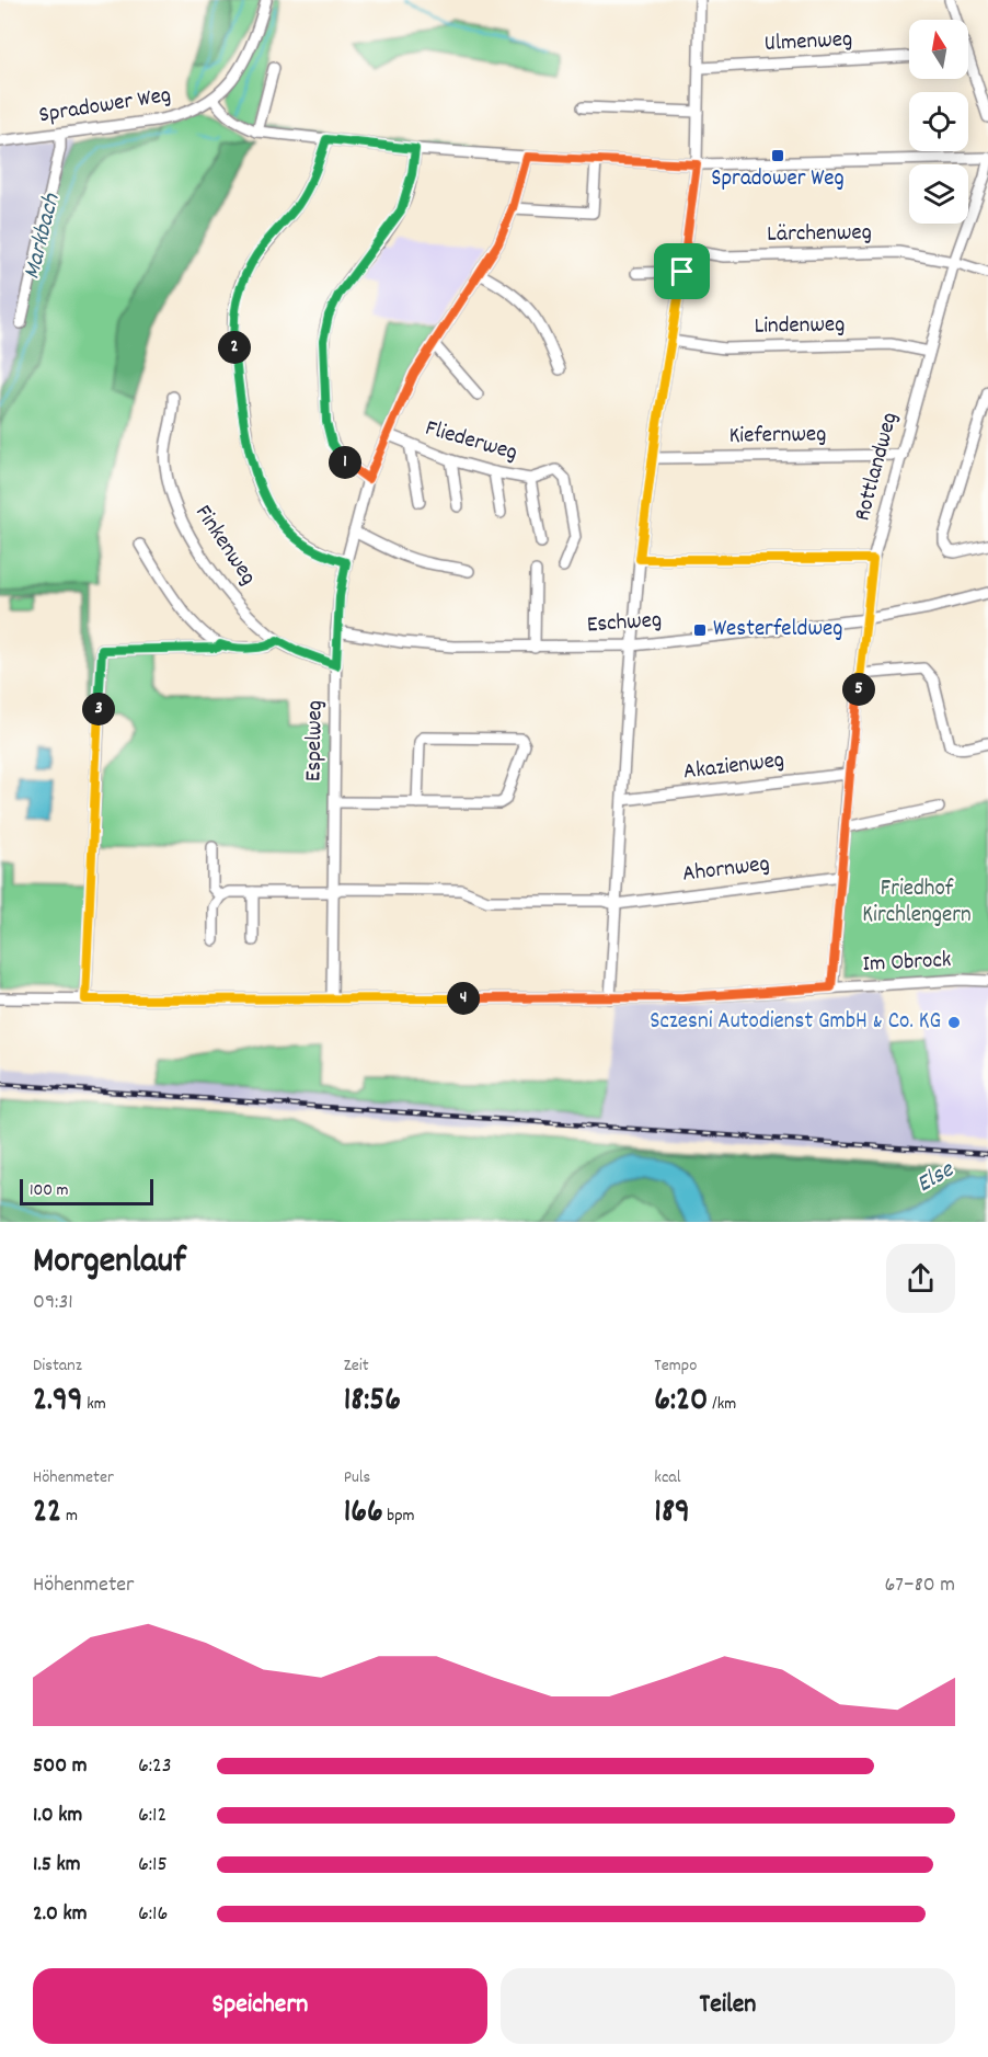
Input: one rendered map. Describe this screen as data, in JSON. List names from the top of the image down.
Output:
{
  "streets": {
    "street": [
      "Ulmenweg",
      "Spradower Weg",
      "Lärchenweg",
      "Lindenweg",
      "Kiefernweg",
      "Fliederweg",
      "Rottlandweg",
      "Finkenweg",
      "Eschweg",
      "Espelweg",
      "Akazienweg",
      "Ahornweg",
      "Im Obrock"
    ]
  },
  "crossings": [
    ["Lärchenweg", "Rottlandweg"],
    ["Lindenweg", "Rottlandweg"],
    ["Kiefernweg", "Rottlandweg"],
    ["Fliederweg", "Espelweg"],
    ["Rottlandweg", "Eschweg"],
    ["Rottlandweg", "Akazienweg"],
    ["Rottlandweg", "Ahornweg"],
    ["Rottlandweg", "Im Obrock"],
    ["Finkenweg", "Espelweg"],
    ["Eschweg", "Espelweg"],
    ["Espelweg", "Ahornweg"],
    ["Espelweg", "Im Obrock"]
  ],
  "water": ["Markbach", "Else"],
  "parks": ["Friedhof Kirchlengern"],
  "places": {
    "transit": ["Spradower Weg", "Westerfeldweg"],
    "other": ["Sczesni Autodienst GmbH & Co. KG"]
  },
  "scale_bar": "100 m",
  "north": "top",
  "page": {
    "pins": [
      "2",
      "1",
      "5",
      "3",
      "4"
    ],
    "scale": "100 m",
    "heading": ["Morgenlauf", "09:31"],
    "stats": [
      ["Distanz", "2.99 km"],
      ["Zeit", "18:56"],
      ["Tempo", "6:20 /km"],
      ["Höhenmeter", "22 m"],
      ["Puls", "166 bpm"],
      ["kcal", "189"]
    ],
    "chart": ["Höhenmeter", "67–80 m"],
    "list": [
      {
        "name": "500 m",
        "note": "6:23"
      },
      {
        "name": "1.0 km",
        "note": "6:12"
      },
      {
        "name": "1.5 km",
        "note": "6:15"
      },
      {
        "name": "2.0 km",
        "note": "6:16"
      }
    ],
    "buttons": ["Speichern", "Teilen"]
  }
}
